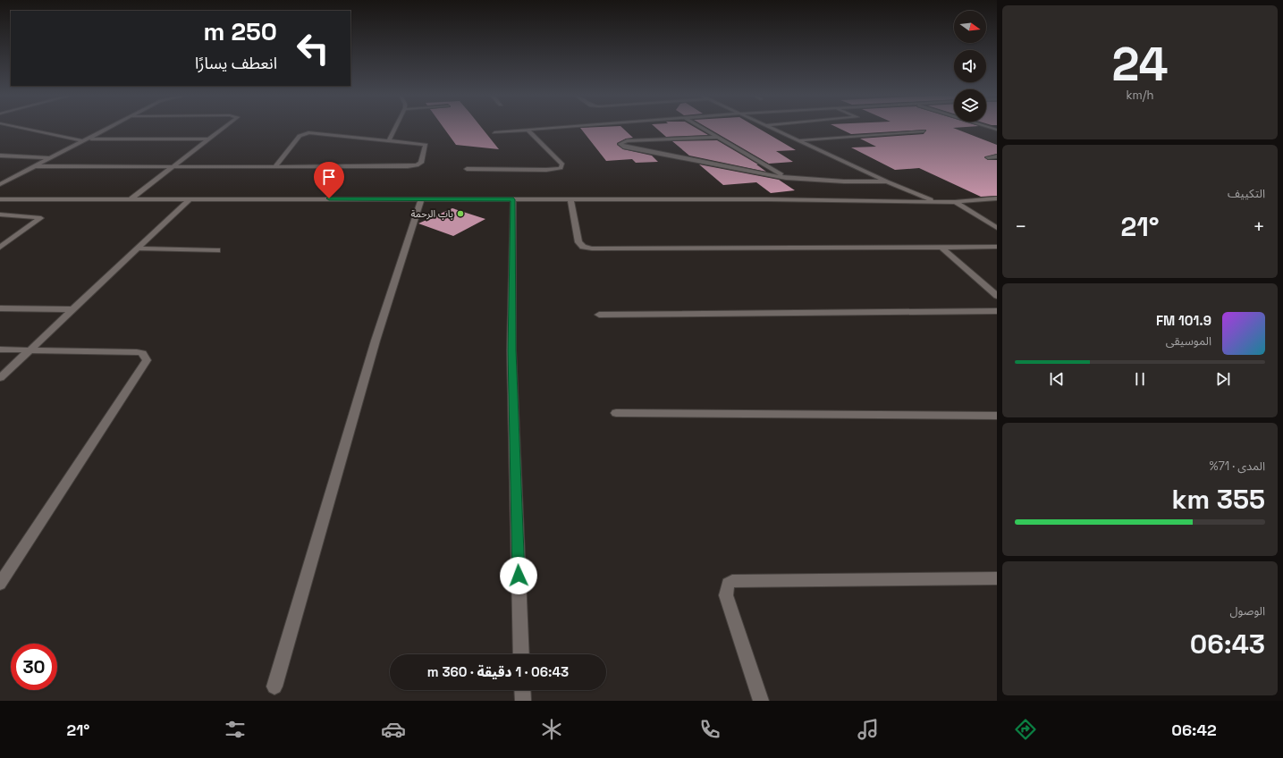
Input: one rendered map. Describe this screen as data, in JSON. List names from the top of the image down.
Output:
{
  "places": ["باب الرحمة"],
  "north": "right",
  "page": {
    "tile": [
      ["24", "km/h"],
      "التكييف",
      ["المدى · 71%", "355 km"],
      ["الوصول", "06:43"]
    ],
    "turn": ["250 m", "انعطف يسارًا"],
    "heat": ["−", "21°", "+"],
    "song": ["101.9 FM", "الموسيقى"],
    "limit": "30",
    "trip": "06:43 · 1 دقيقة · 360 m",
    "tabs": ["06:42", "21°"]
  }
}
